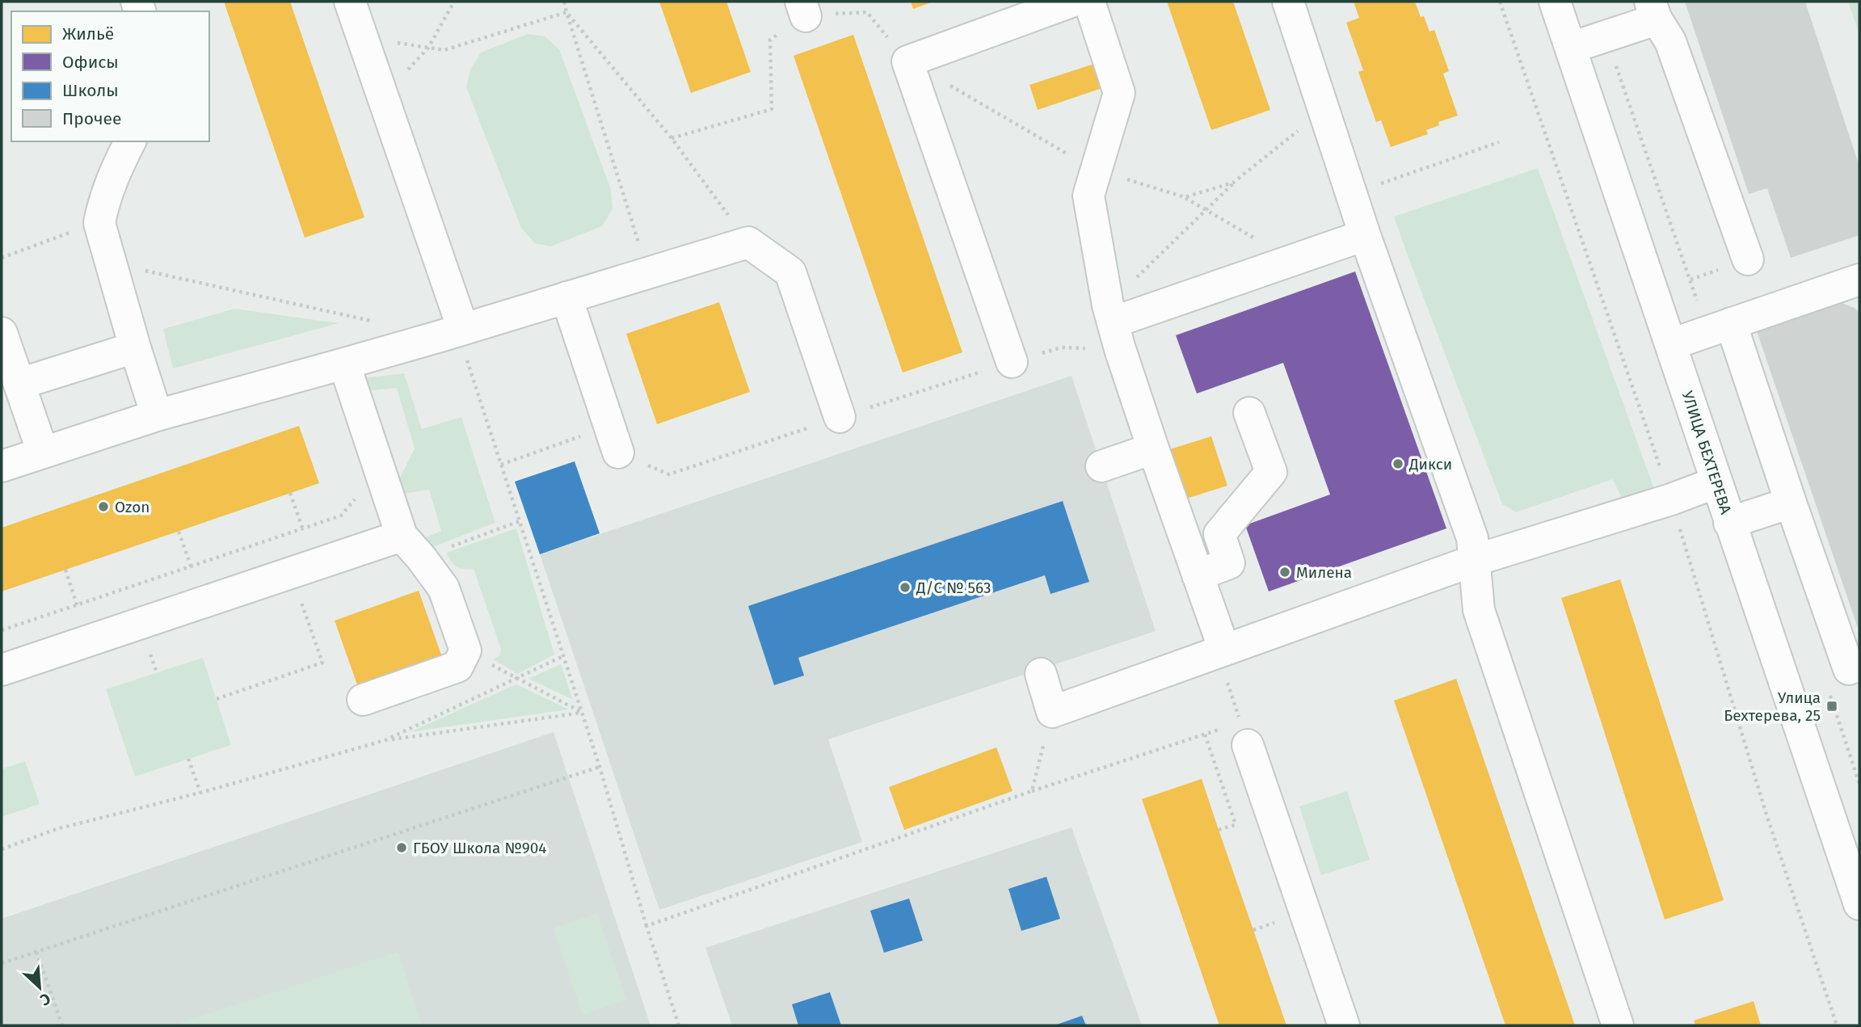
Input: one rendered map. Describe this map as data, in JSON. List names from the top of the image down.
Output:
{
  "streets": {
    "street": ["УЛИЦА БЕХТЕРЕВА"]
  },
  "places": {
    "other": [
      "Дикси",
      "Ozon",
      "Милена",
      "Д/C № 563",
      "ГБОУ Школа №904"
    ],
    "transit": ["Улица Бехтерева, 25"]
  },
  "legend": [
    "Жильё",
    "Офисы",
    "Школы",
    "Прочее"
  ],
  "north": "bottom right"
}
